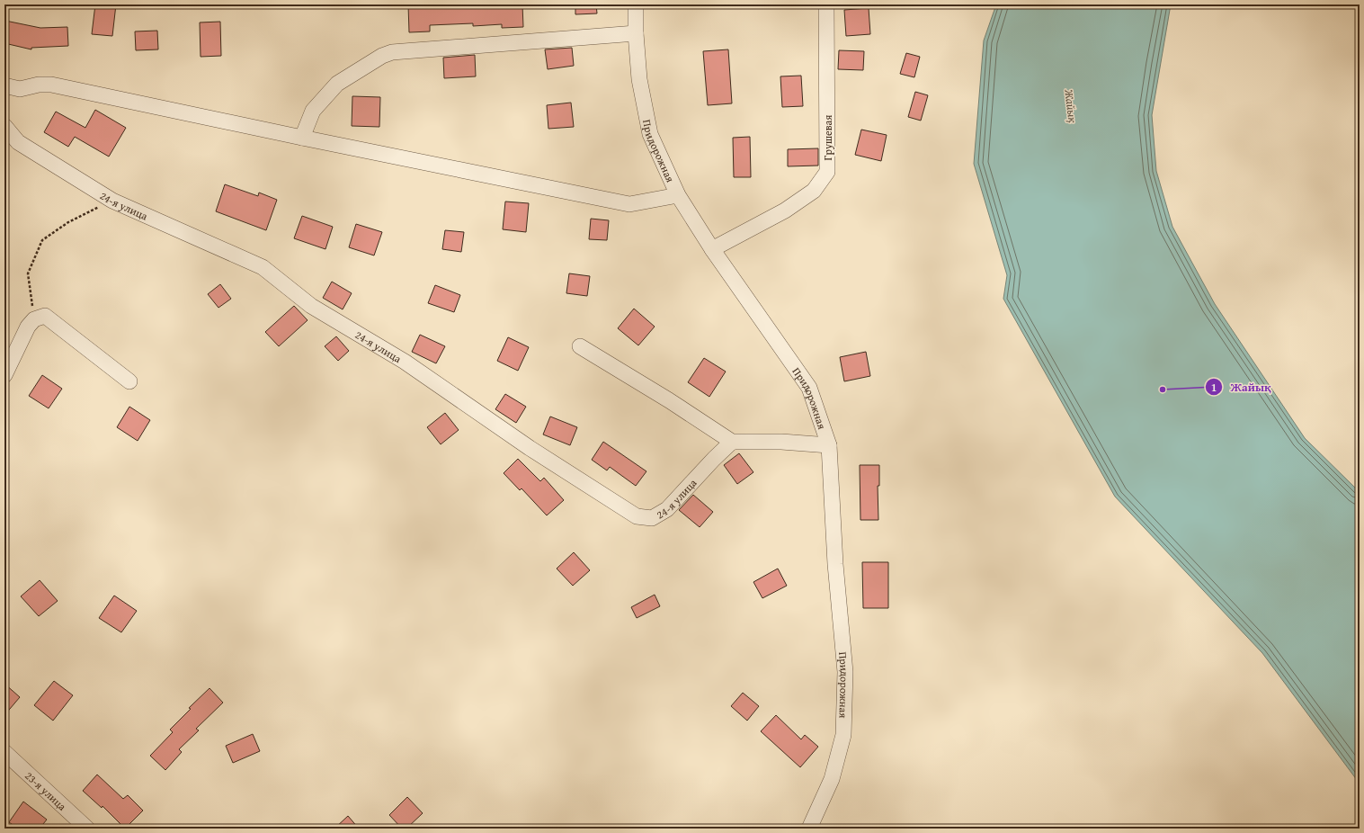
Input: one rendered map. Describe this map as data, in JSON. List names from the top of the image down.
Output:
{
  "streets": {
    "street": [
      "Грушевая",
      "Придорожная",
      "24-я улица",
      "23-я улица"
    ]
  },
  "crossings": [
    ["Грушевая", "Придорожная"]
  ],
  "water": ["Жайық"],
  "places": ["Жайық"]
}
